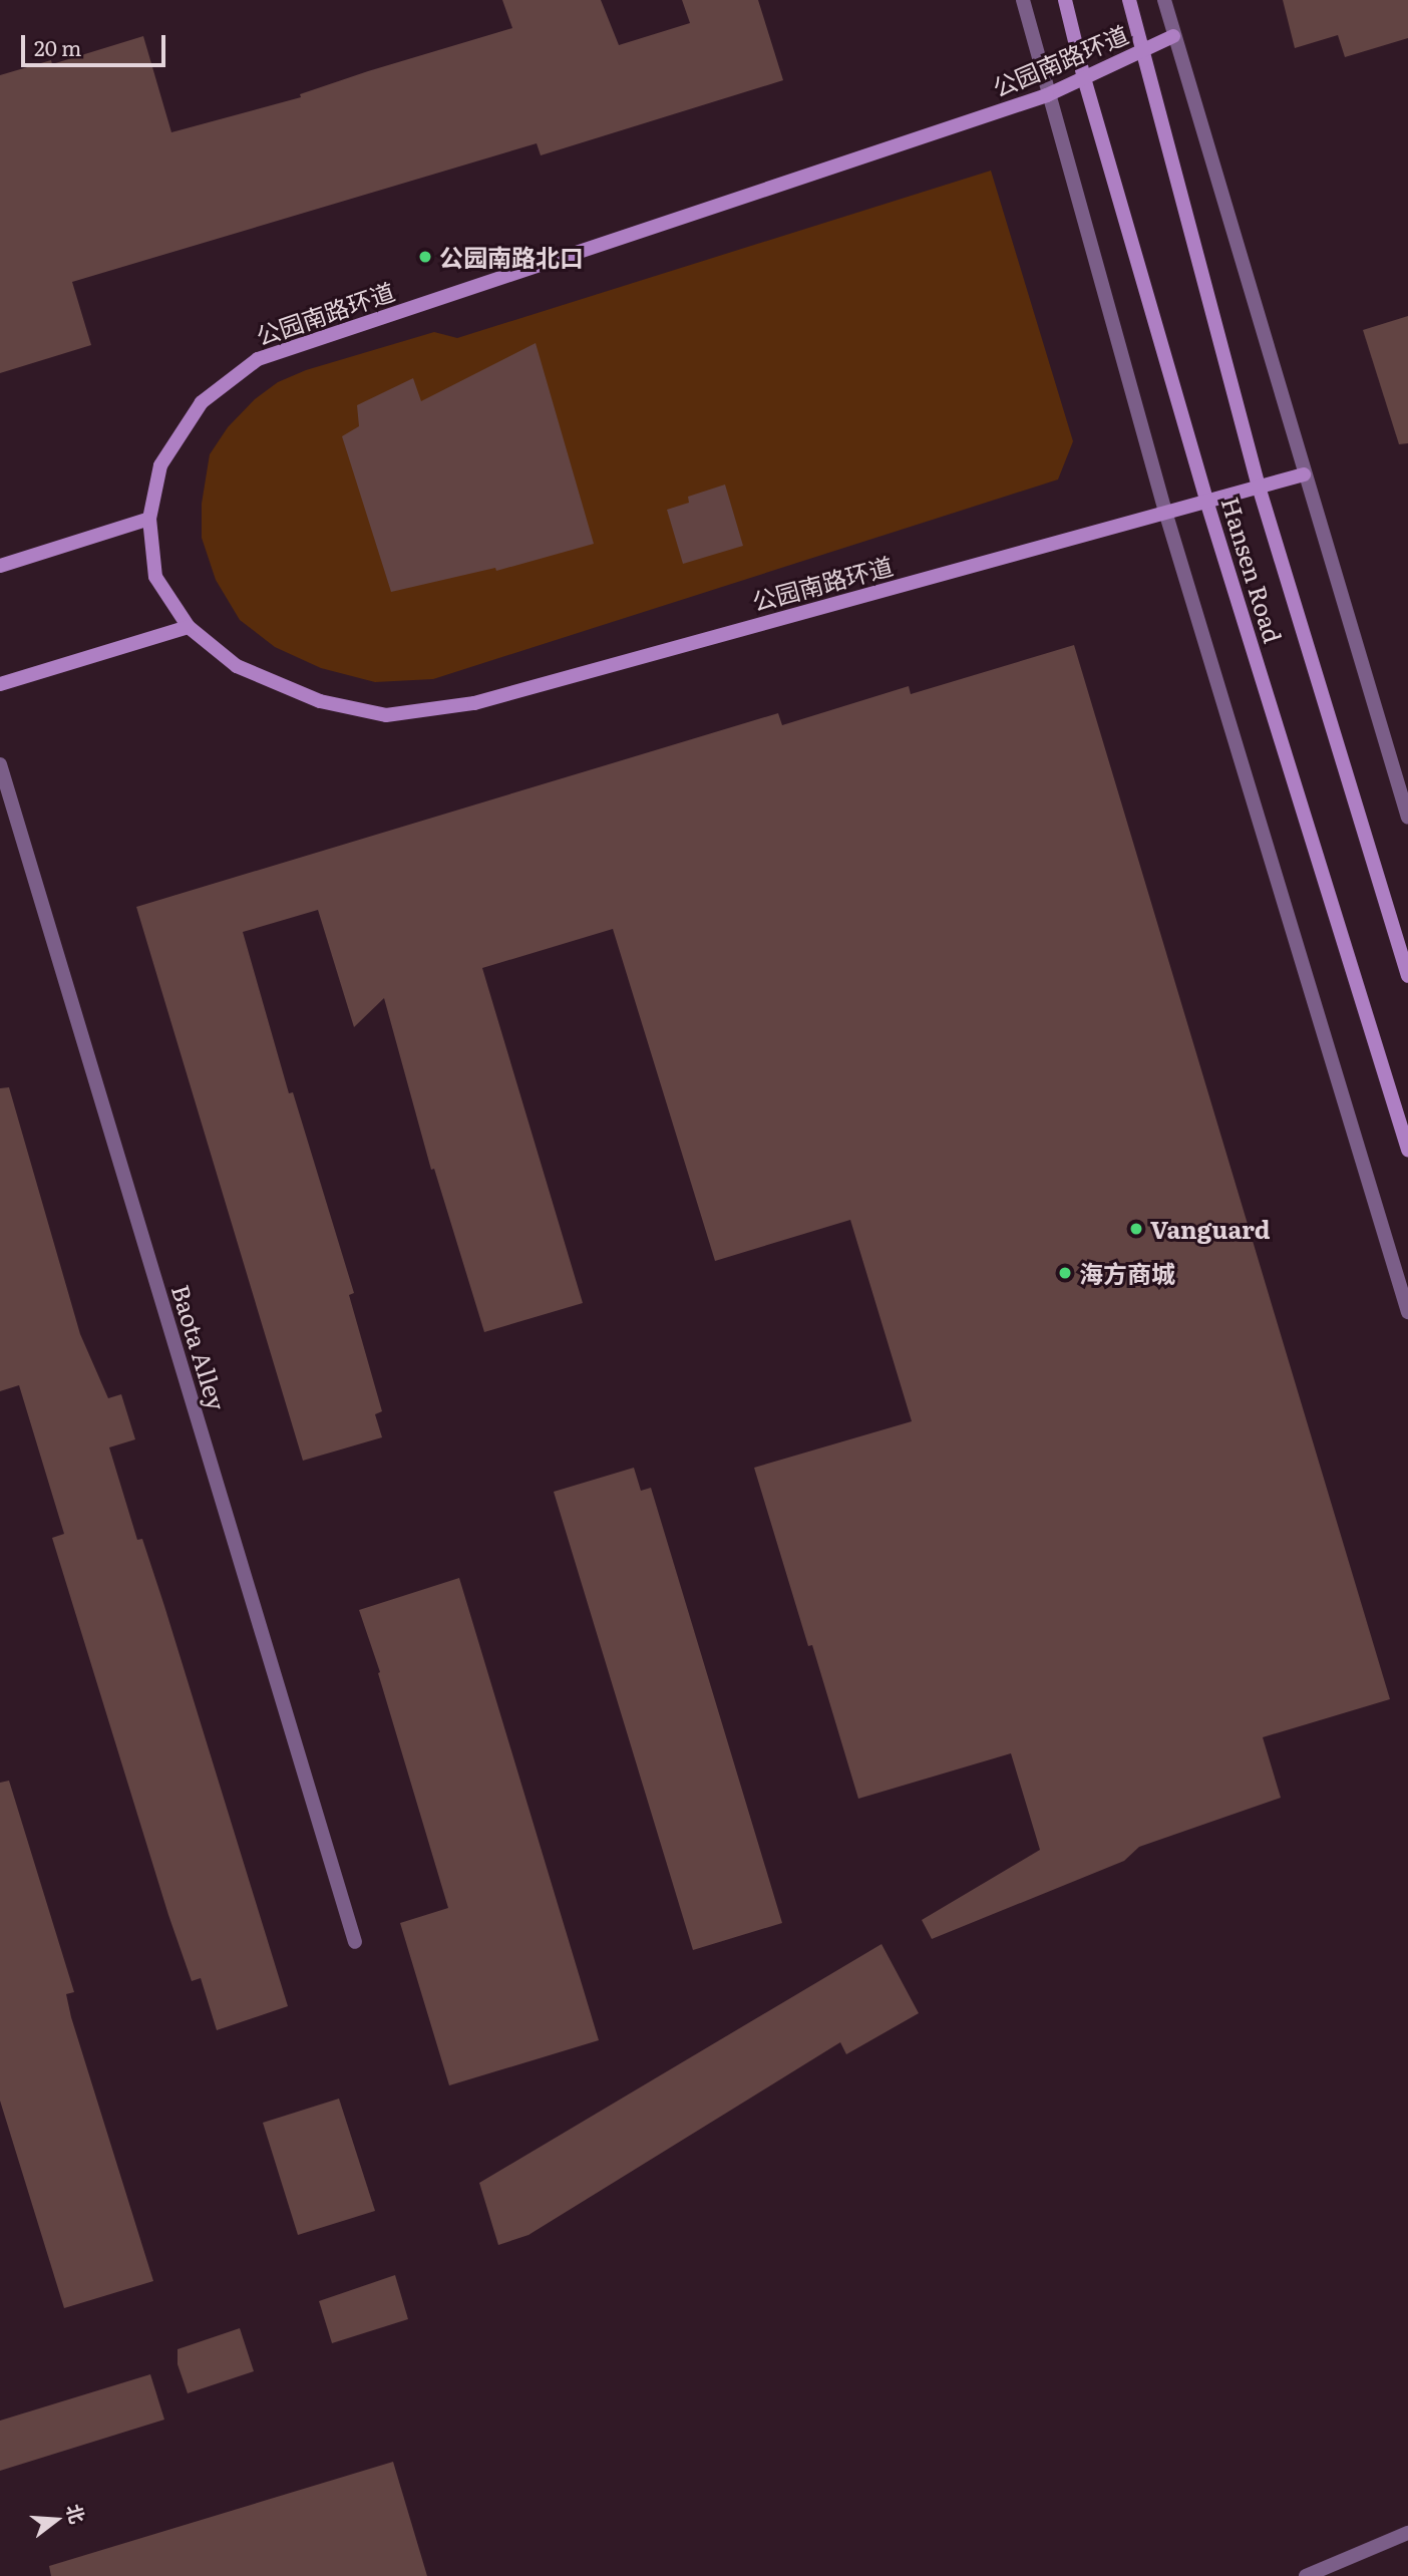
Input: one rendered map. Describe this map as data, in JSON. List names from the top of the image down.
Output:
{
  "streets": {
    "main road": ["公园南路环道", "Hansen Road"],
    "street": ["Baota Alley"]
  },
  "crossings": [
    ["公园南路环道", "Hansen Road"]
  ],
  "places": ["公园南路北口", "Vanguard", "海方商城"],
  "scale_bar": "20 m",
  "north": "right"
}
